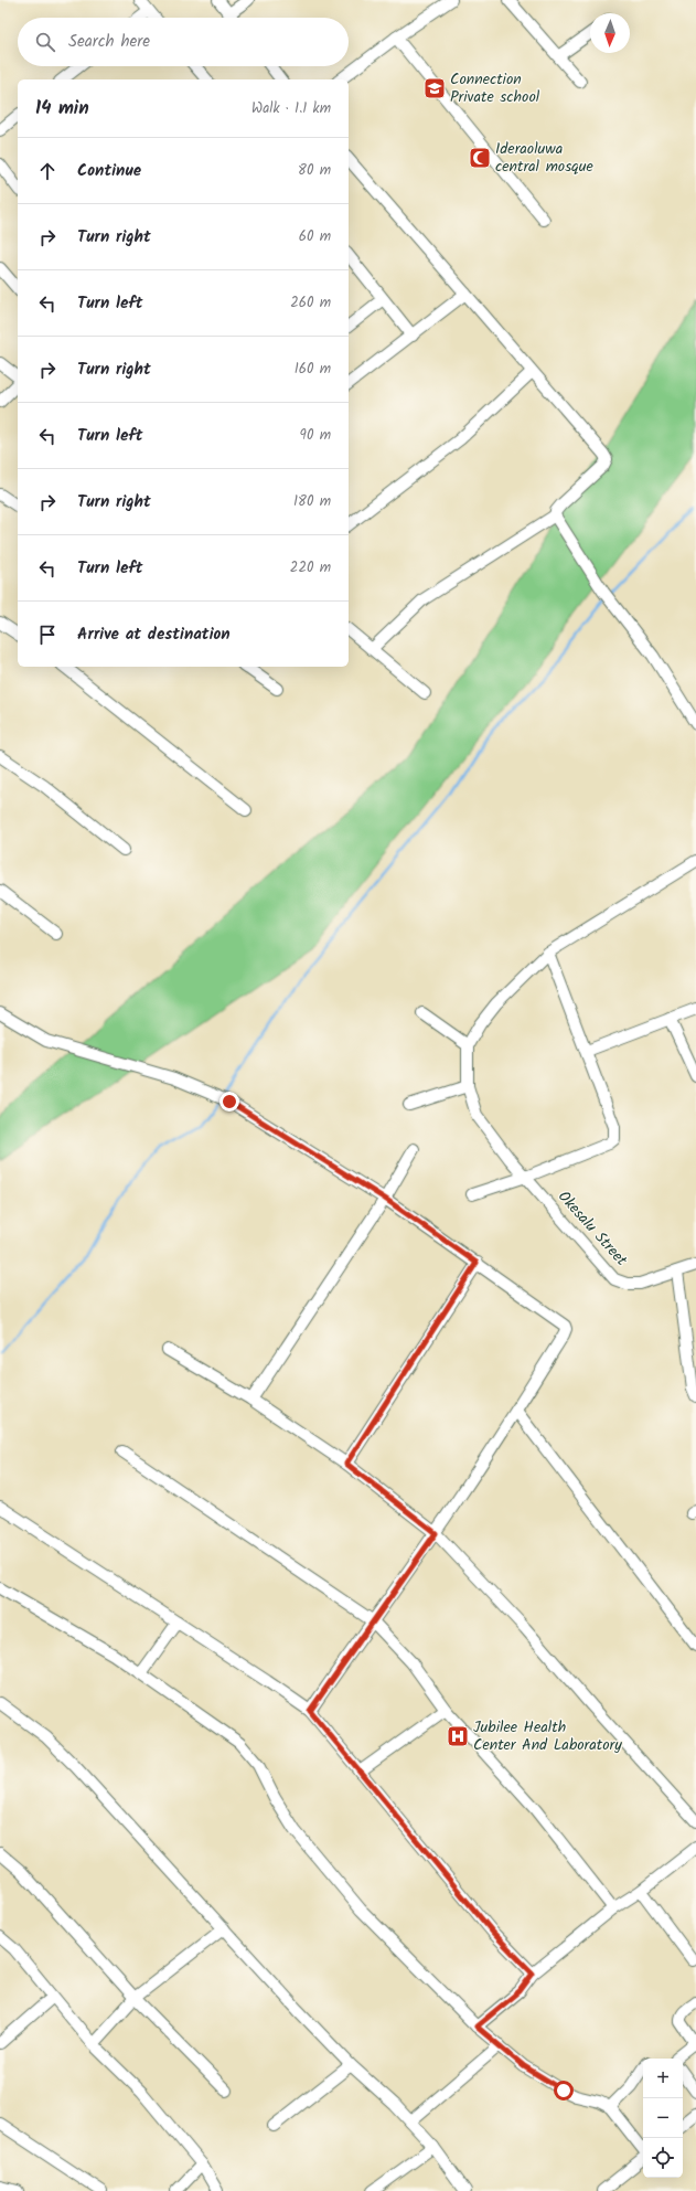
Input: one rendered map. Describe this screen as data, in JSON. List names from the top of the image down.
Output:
{
  "streets": {
    "street": ["Okesalu Street"]
  },
  "places": {
    "school or university": ["Connection Private school"],
    "mosque": ["Ideraoluwa central mosque"],
    "hospital": ["Jubilee Health Center And Laboratory"]
  },
  "north": "bottom",
  "page": {
    "search": "Search here",
    "heading": ["14 min", "Walk · 1.1 km"],
    "list": [
      ["Continue", "80 m"],
      ["Turn right", "60 m"],
      ["Turn left", "260 m"],
      ["Turn right", "160 m"],
      ["Turn left", "90 m"],
      ["Turn right", "180 m"],
      ["Turn left", "220 m"],
      "Arrive at destination"
    ],
    "map_buttons": ["+", "−"]
  }
}
